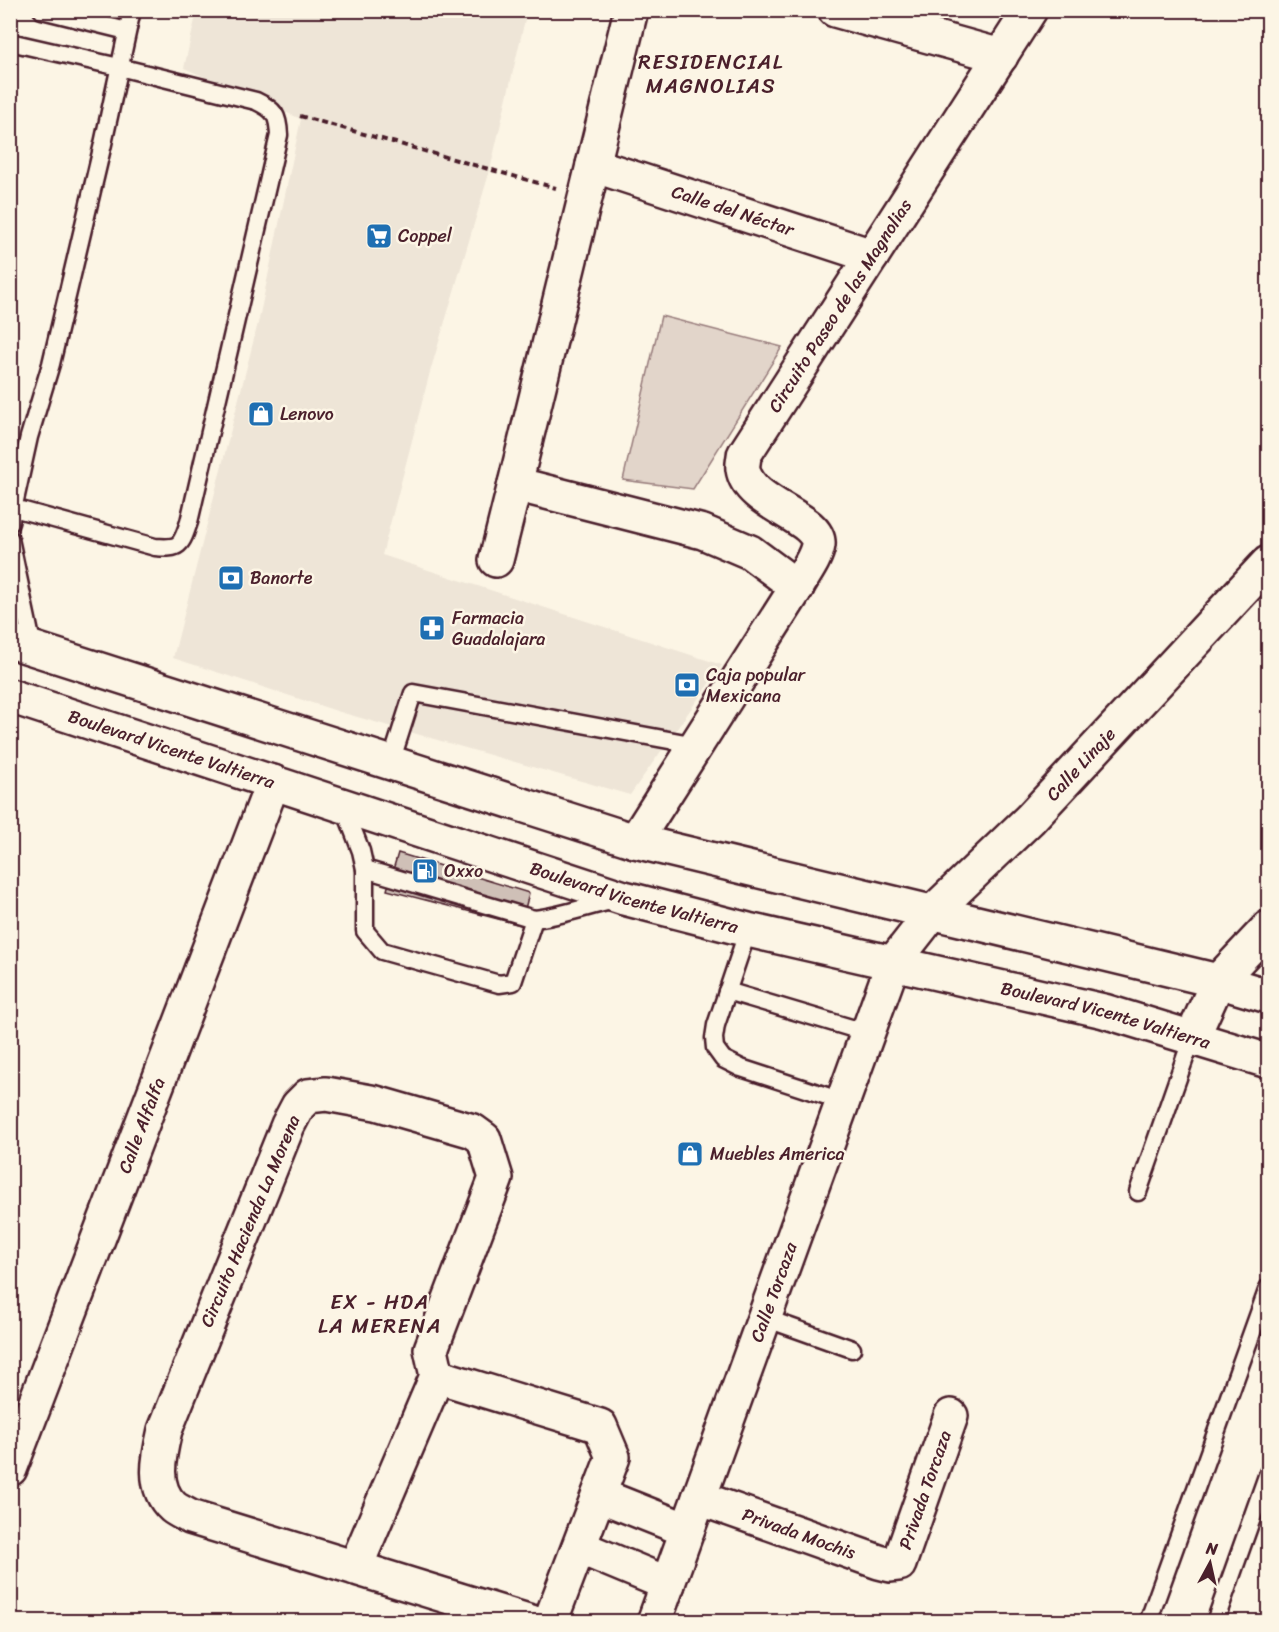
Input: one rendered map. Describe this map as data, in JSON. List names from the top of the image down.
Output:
{
  "streets": {
    "street": [
      "Calle del Néctar",
      "Circuito Paseo de las Magnolias",
      "Boulevard Vicente Valtierra",
      "Calle Linaje",
      "Calle Alfalfa",
      "Circuito Hacienda La Morena",
      "Calle Torcaza",
      "Privada Torcaza",
      "Privada Mochis"
    ]
  },
  "crossings": [
    ["Calle del Néctar", "Circuito Paseo de las Magnolias"],
    ["Boulevard Vicente Valtierra", "Calle Linaje"],
    ["Boulevard Vicente Valtierra", "Calle Alfalfa"],
    ["Boulevard Vicente Valtierra", "Calle Torcaza"],
    ["Calle Linaje", "Calle Torcaza"],
    ["Calle Torcaza", "Privada Mochis"],
    ["Privada Torcaza", "Privada Mochis"]
  ],
  "districts": ["RESIDENCIAL MAGNOLIAS", "EX - HDA LA MERENA"],
  "places": {
    "supermarket": ["Coppel"],
    "shop": ["Lenovo", "Muebles America"],
    "bank": ["Banorte", "Caja popular Mexicana"],
    "pharmacy": ["Farmacia Guadalajara"],
    "fuel station": ["Oxxo"]
  },
  "north": "top"
}
